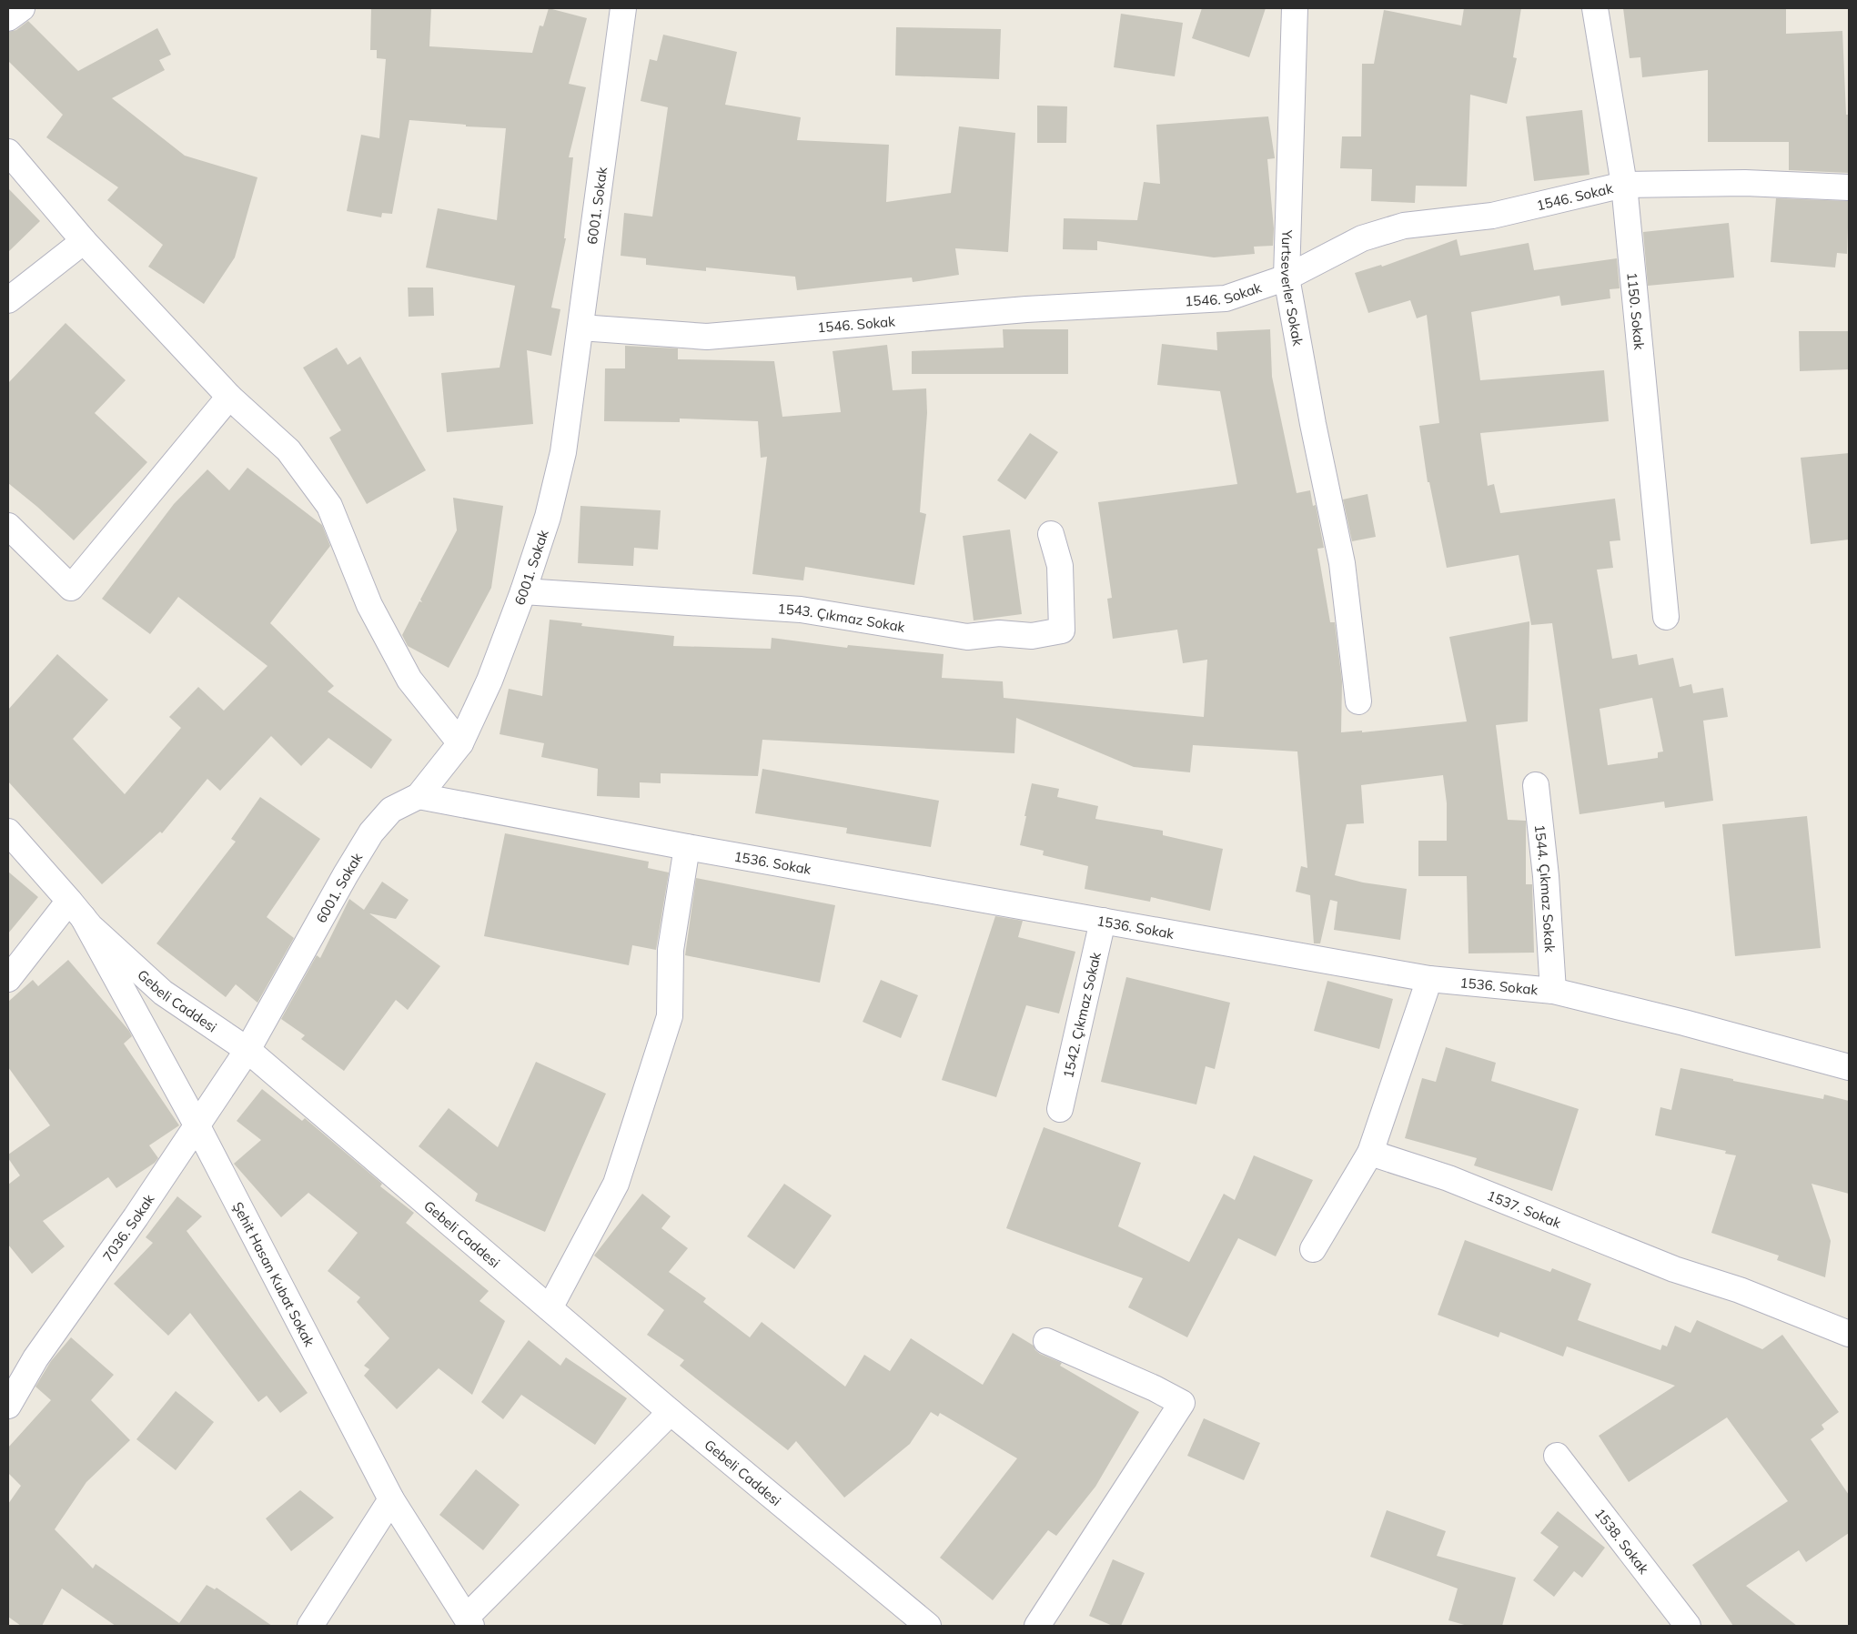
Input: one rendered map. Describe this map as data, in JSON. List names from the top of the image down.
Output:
{
  "streets": {
    "street": [
      "1546. Sokak",
      "6001. Sokak",
      "Yurtseverler Sokak",
      "1150. Sokak",
      "1543. Çıkmaz Sokak",
      "1536. Sokak",
      "1544. Çıkmaz Sokak",
      "Gebeli Caddesi",
      "1542. Çıkmaz Sokak",
      "1537. Sokak",
      "7036. Sokak",
      "Şehit Hasan Kubat Sokak",
      "1538. Sokak"
    ]
  },
  "crossings": [
    ["1546. Sokak", "6001. Sokak"],
    ["1546. Sokak", "Yurtseverler Sokak"],
    ["1546. Sokak", "1150. Sokak"],
    ["6001. Sokak", "1543. Çıkmaz Sokak"],
    ["6001. Sokak", "1536. Sokak"],
    ["6001. Sokak", "Gebeli Caddesi"],
    ["6001. Sokak", "7036. Sokak"],
    ["1536. Sokak", "1544. Çıkmaz Sokak"],
    ["1536. Sokak", "1542. Çıkmaz Sokak"],
    ["Gebeli Caddesi", "7036. Sokak"],
    ["Gebeli Caddesi", "Şehit Hasan Kubat Sokak"],
    ["7036. Sokak", "Şehit Hasan Kubat Sokak"]
  ]
}
